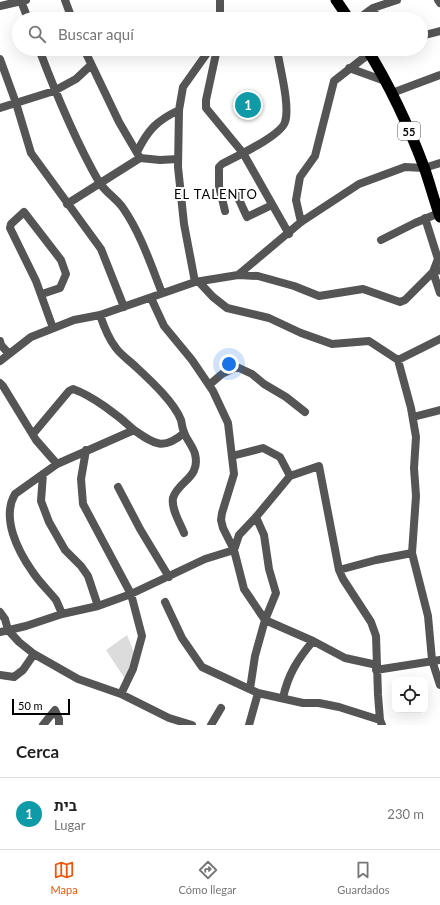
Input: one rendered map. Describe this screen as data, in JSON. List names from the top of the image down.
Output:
{
  "streets": {
    "highway": ["55"]
  },
  "districts": ["EL TALENTO"],
  "scale_bar": "50 m",
  "page": {
    "search": "Buscar aquí",
    "pins": "1",
    "scale": "50 m",
    "heading": "Cerca",
    "list": [
      {
        "mark": "1",
        "name": "בית",
        "note": "Lugar",
        "value": "230 m"
      }
    ],
    "nav": ["Mapa", "Cómo llegar", "Guardados"]
  }
}
